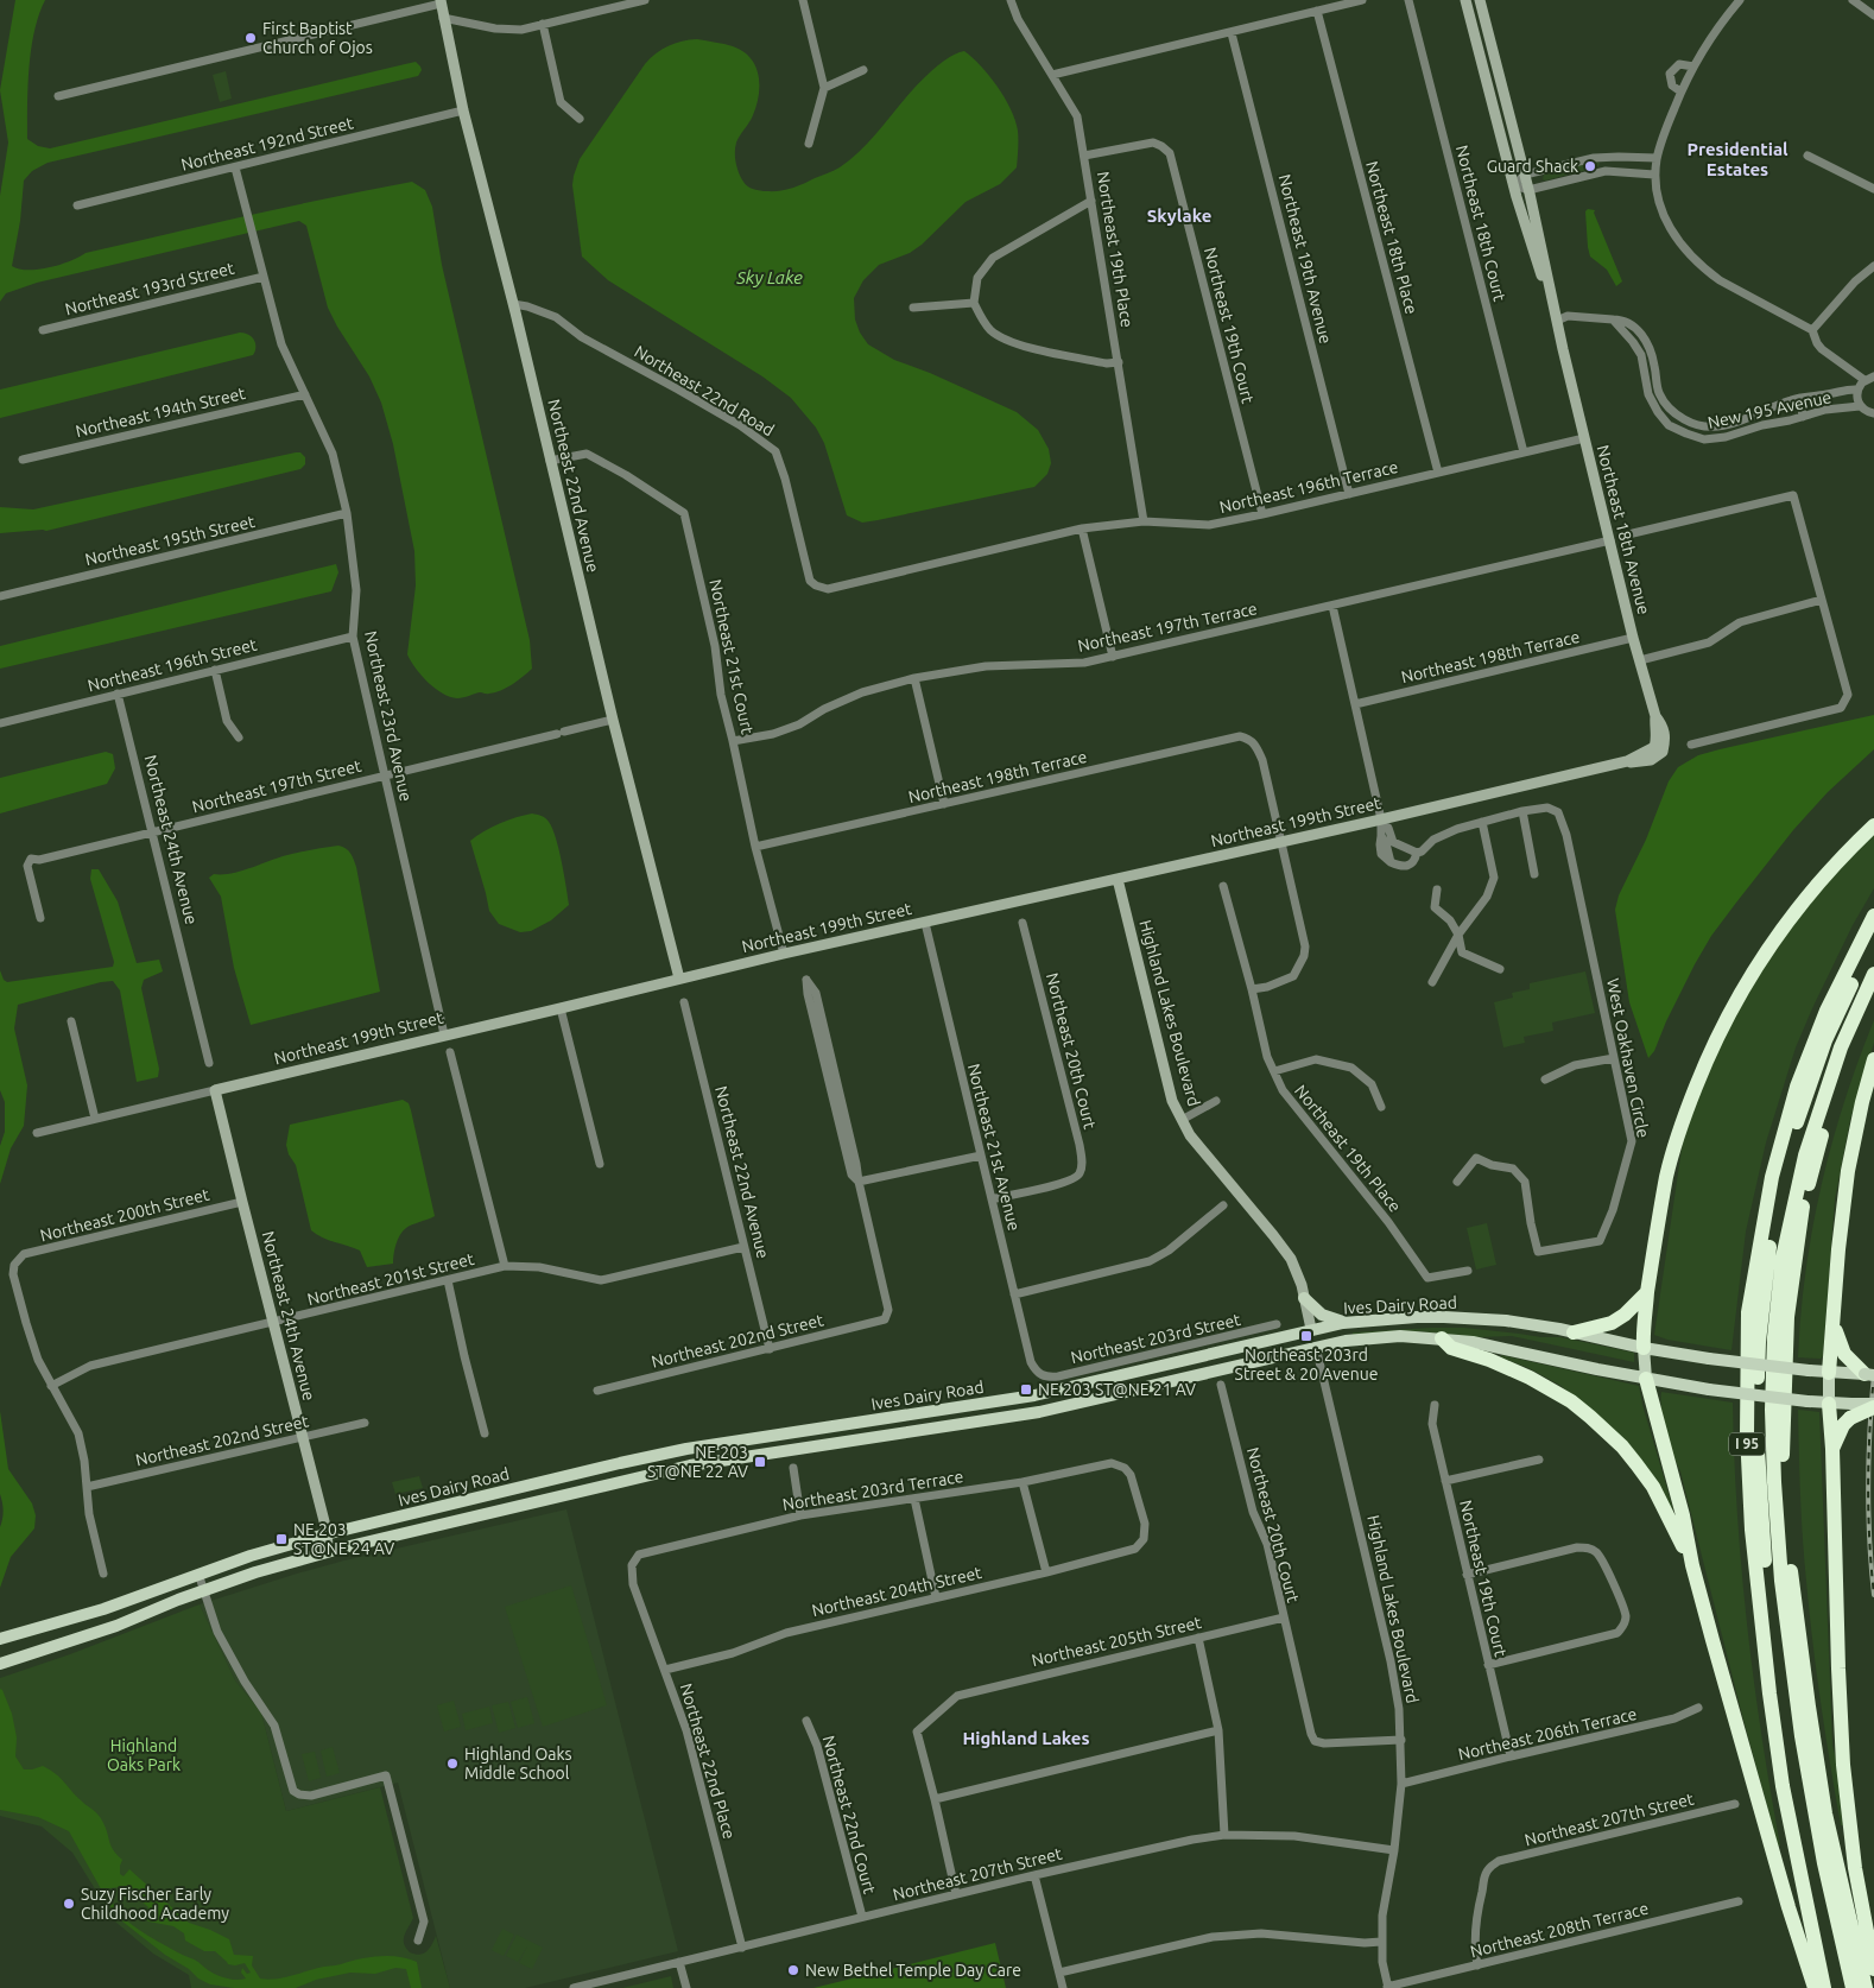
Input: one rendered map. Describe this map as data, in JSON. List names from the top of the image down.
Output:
{
  "streets": {
    "highway": ["I 95"],
    "main road": ["Ives Dairy Road"],
    "street": [
      "Northeast 192nd Street",
      "Northeast 18th Court",
      "Northeast 18th Place",
      "Northeast 19th Place",
      "Northeast 19th Avenue",
      "Northeast 193rd Street",
      "Northeast 19th Court",
      "Northeast 22nd Road",
      "New 195 Avenue",
      "Northeast 194th Street",
      "Northeast 22nd Avenue",
      "Northeast 196th Terrace",
      "Northeast 18th Avenue",
      "Northeast 195th Street",
      "Northeast 197th Terrace",
      "Northeast 21st Court",
      "Northeast 198th Terrace",
      "Northeast 196th Street",
      "Northeast 23rd Avenue",
      "Northeast 197th Street",
      "Northeast 199th Street",
      "Northeast 24th Avenue",
      "Highland Lakes Boulevard",
      "Northeast 20th Court",
      "West Oakhaven Circle",
      "Northeast 21st Avenue",
      "Northeast 200th Street",
      "Northeast 201st Street",
      "Northeast 203rd Street",
      "Northeast 202nd Street",
      "Northeast 203rd Terrace",
      "Northeast 204th Street",
      "Northeast 205th Street",
      "Northeast 206th Terrace",
      "Northeast 22nd Place",
      "Northeast 22nd Court",
      "Northeast 207th Street",
      "Northeast 208th Terrace"
    ]
  },
  "crossings": [
    ["Northeast 192nd Street", "Northeast 22nd Avenue"],
    ["Northeast 192nd Street", "Northeast 23rd Avenue"],
    ["Northeast 18th Court", "Northeast 196th Terrace"],
    ["Northeast 18th Place", "Northeast 196th Terrace"],
    ["Northeast 19th Place", "Northeast 19th Court"],
    ["Northeast 19th Place", "Northeast 196th Terrace"],
    ["Northeast 19th Avenue", "Northeast 196th Terrace"],
    ["Northeast 193rd Street", "Northeast 23rd Avenue"],
    ["Northeast 19th Court", "Northeast 196th Terrace"],
    ["Northeast 19th Court", "Northeast 206th Terrace"],
    ["Northeast 22nd Road", "Northeast 22nd Avenue"],
    ["Northeast 22nd Road", "Northeast 196th Terrace"],
    ["New 195 Avenue", "Northeast 18th Avenue"],
    ["Northeast 194th Street", "Northeast 23rd Avenue"],
    ["Northeast 22nd Avenue", "Northeast 21st Court"],
    ["Northeast 22nd Avenue", "Northeast 197th Street"],
    ["Northeast 22nd Avenue", "Northeast 199th Street"],
    ["Northeast 22nd Avenue", "Northeast 201st Street"],
    ["Northeast 22nd Avenue", "Northeast 202nd Street"],
    ["Northeast 196th Terrace", "Northeast 18th Avenue"],
    ["Northeast 18th Avenue", "Northeast 197th Terrace"],
    ["Northeast 18th Avenue", "Northeast 198th Terrace"],
    ["Northeast 18th Avenue", "Northeast 199th Street"],
    ["Northeast 195th Street", "Northeast 23rd Avenue"],
    ["Northeast 197th Terrace", "Northeast 21st Court"],
    ["Northeast 21st Court", "Northeast 198th Terrace"],
    ["Northeast 21st Court", "Northeast 199th Street"],
    ["Northeast 198th Terrace", "Northeast 199th Street"],
    ["Northeast 196th Street", "Northeast 23rd Avenue"],
    ["Northeast 196th Street", "Northeast 24th Avenue"],
    ["Northeast 23rd Avenue", "Northeast 197th Street"],
    ["Northeast 23rd Avenue", "Northeast 199th Street"],
    ["Northeast 197th Street", "Northeast 24th Avenue"],
    ["Northeast 199th Street", "Northeast 24th Avenue"],
    ["Northeast 199th Street", "Highland Lakes Boulevard"],
    ["Northeast 199th Street", "West Oakhaven Circle"],
    ["Northeast 199th Street", "Northeast 21st Avenue"],
    ["Northeast 24th Avenue", "Northeast 200th Street"],
    ["Northeast 24th Avenue", "Northeast 201st Street"],
    ["Northeast 24th Avenue", "Ives Dairy Road"],
    ["Northeast 24th Avenue", "Northeast 202nd Street"],
    ["Highland Lakes Boulevard", "Northeast 20th Court"],
    ["Highland Lakes Boulevard", "Ives Dairy Road"],
    ["Highland Lakes Boulevard", "Northeast 206th Terrace"],
    ["Highland Lakes Boulevard", "Northeast 207th Street"],
    ["Highland Lakes Boulevard", "Northeast 208th Terrace"],
    ["Northeast 20th Court", "Northeast 21st Avenue"],
    ["Northeast 20th Court", "Northeast 205th Street"],
    ["Northeast 21st Avenue", "Northeast 203rd Street"],
    ["Northeast 200th Street", "Northeast 201st Street"],
    ["Northeast 203rd Terrace", "Northeast 204th Street"],
    ["Northeast 203rd Terrace", "Northeast 22nd Place"],
    ["Northeast 204th Street", "Northeast 22nd Place"],
    ["Northeast 22nd Place", "Northeast 207th Street"],
    ["Northeast 22nd Court", "Northeast 207th Street"],
    ["Northeast 207th Street", "Northeast 208th Terrace"]
  ],
  "districts": ["Presidential Estates", "Skylake", "Highland Lakes"],
  "water": ["Sky Lake"],
  "parks": ["Highland Oaks Park"],
  "places": {
    "other": [
      "First Baptist Church of Ojos",
      "Guard Shack",
      "Highland Oaks Middle School",
      "Suzy Fischer Early Childhood Academy",
      "New Bethel Temple Day Care"
    ],
    "transit": [
      "Northeast 203rd Street & 20 Avenue",
      "NE 203 ST@NE 21 AV",
      "NE 203 ST@NE 22 AV",
      "NE 203 ST@NE 24 AV"
    ]
  }
}
